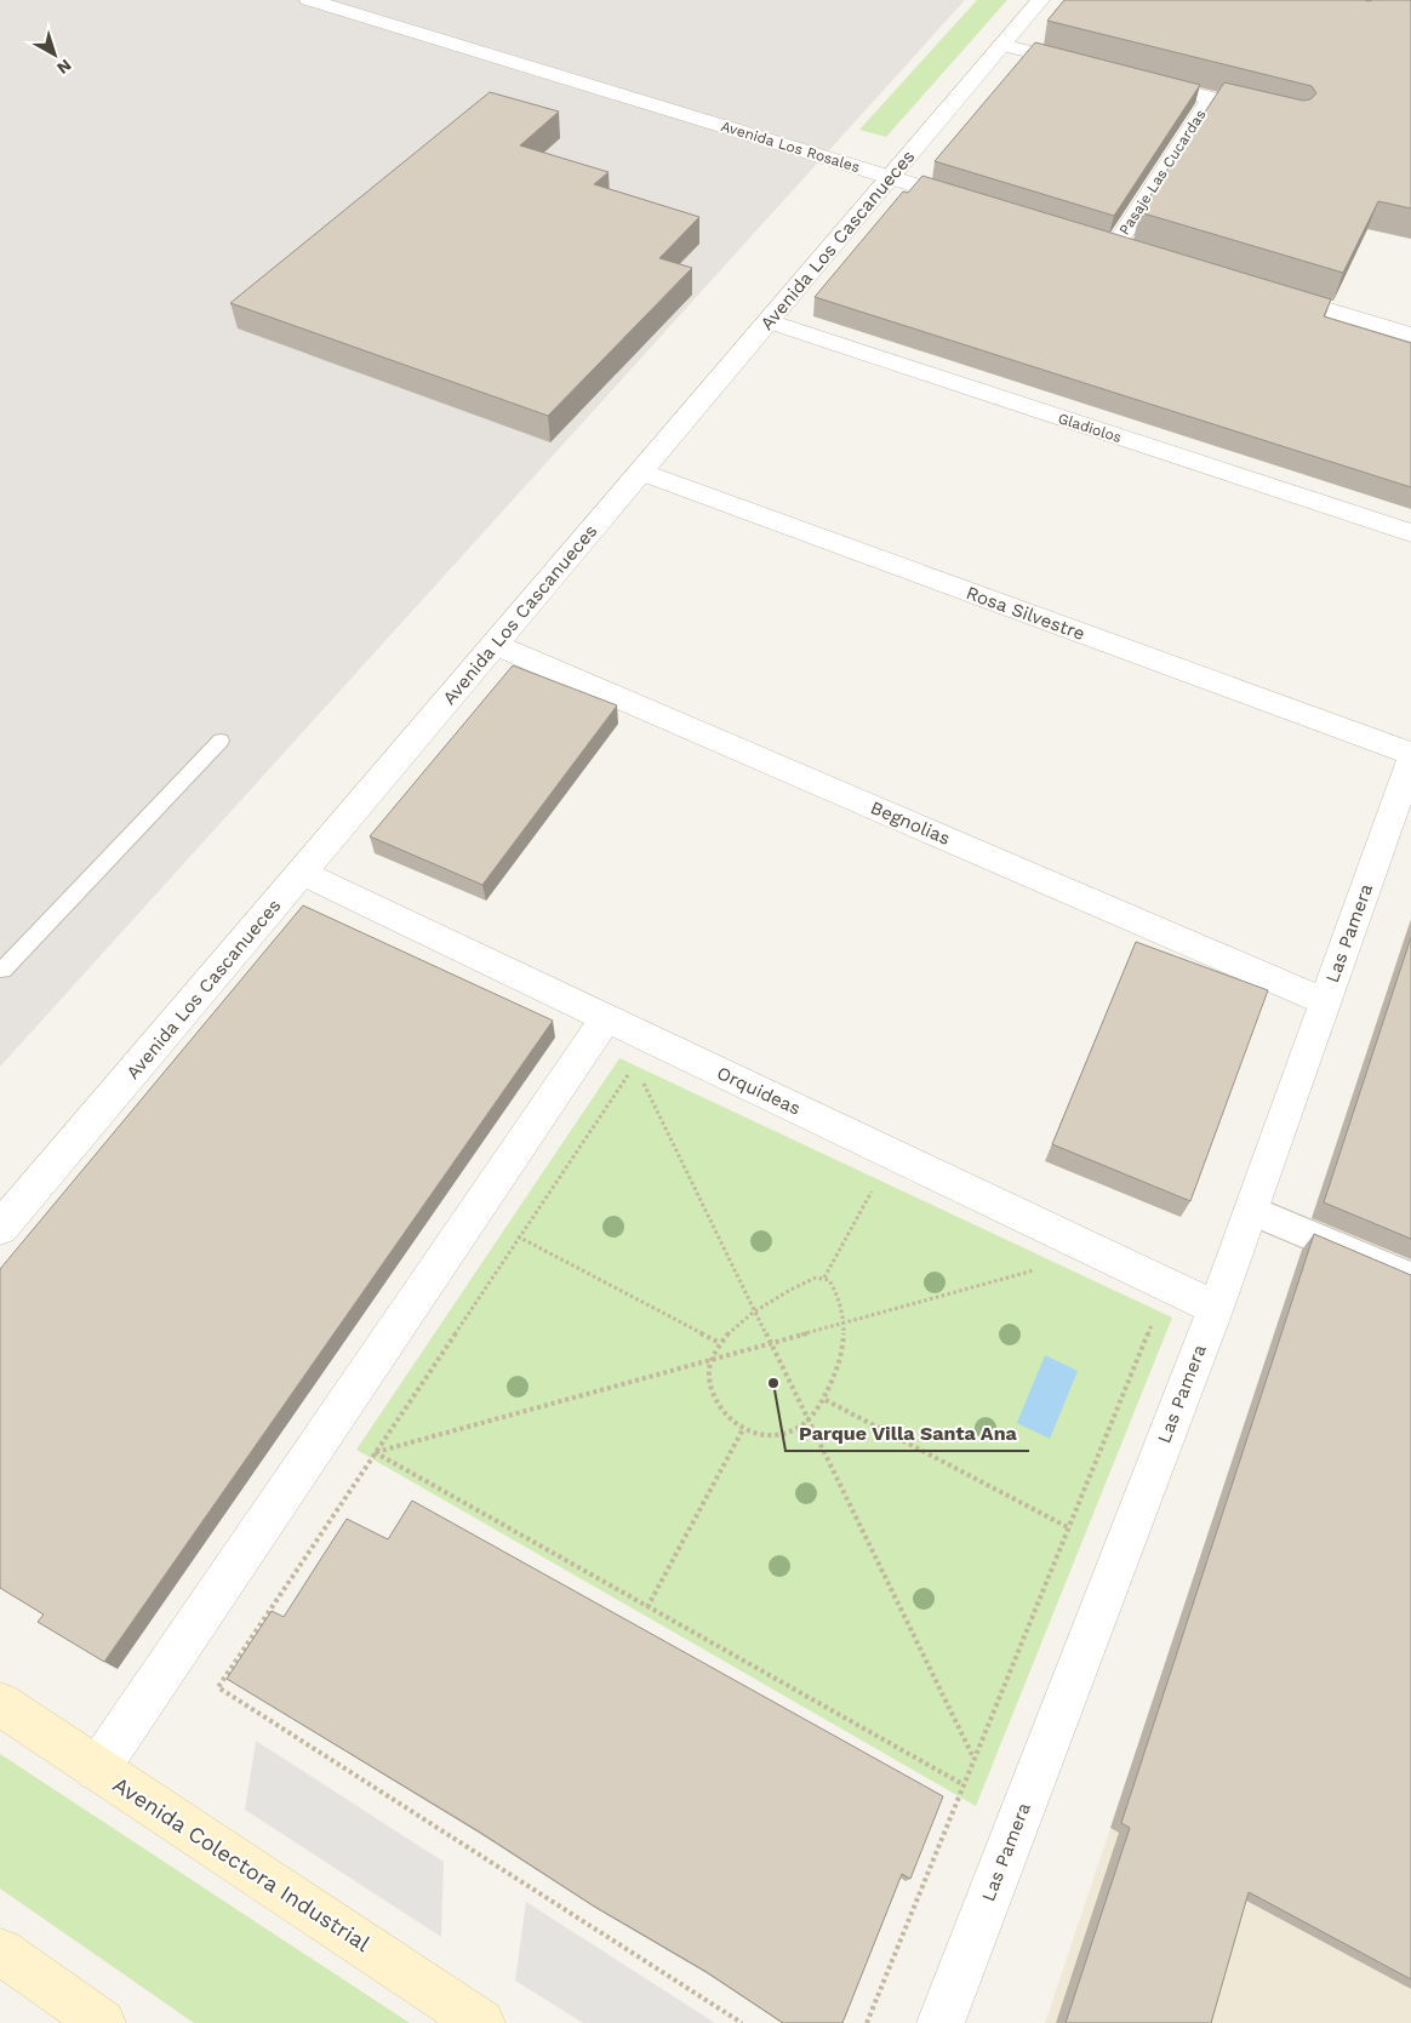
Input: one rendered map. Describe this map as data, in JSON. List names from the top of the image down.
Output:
{
  "streets": {
    "main road": ["Avenida Colectora Industrial"],
    "street": [
      "Avenida Los Rosales",
      "Pasaje Las Cucardas",
      "Avenida Los Cascanueces",
      "Gladiolos",
      "Rosa Silvestre",
      "Begnolias",
      "Las Pamera",
      "Orquideas"
    ]
  },
  "crossings": [
    ["Avenida Los Rosales", "Avenida Los Cascanueces"],
    ["Avenida Los Cascanueces", "Gladiolos"],
    ["Avenida Los Cascanueces", "Rosa Silvestre"],
    ["Avenida Los Cascanueces", "Begnolias"],
    ["Avenida Los Cascanueces", "Orquideas"],
    ["Begnolias", "Las Pamera"],
    ["Las Pamera", "Orquideas"]
  ],
  "places": ["Parque Villa Santa Ana"],
  "north": "bottom right"
}
